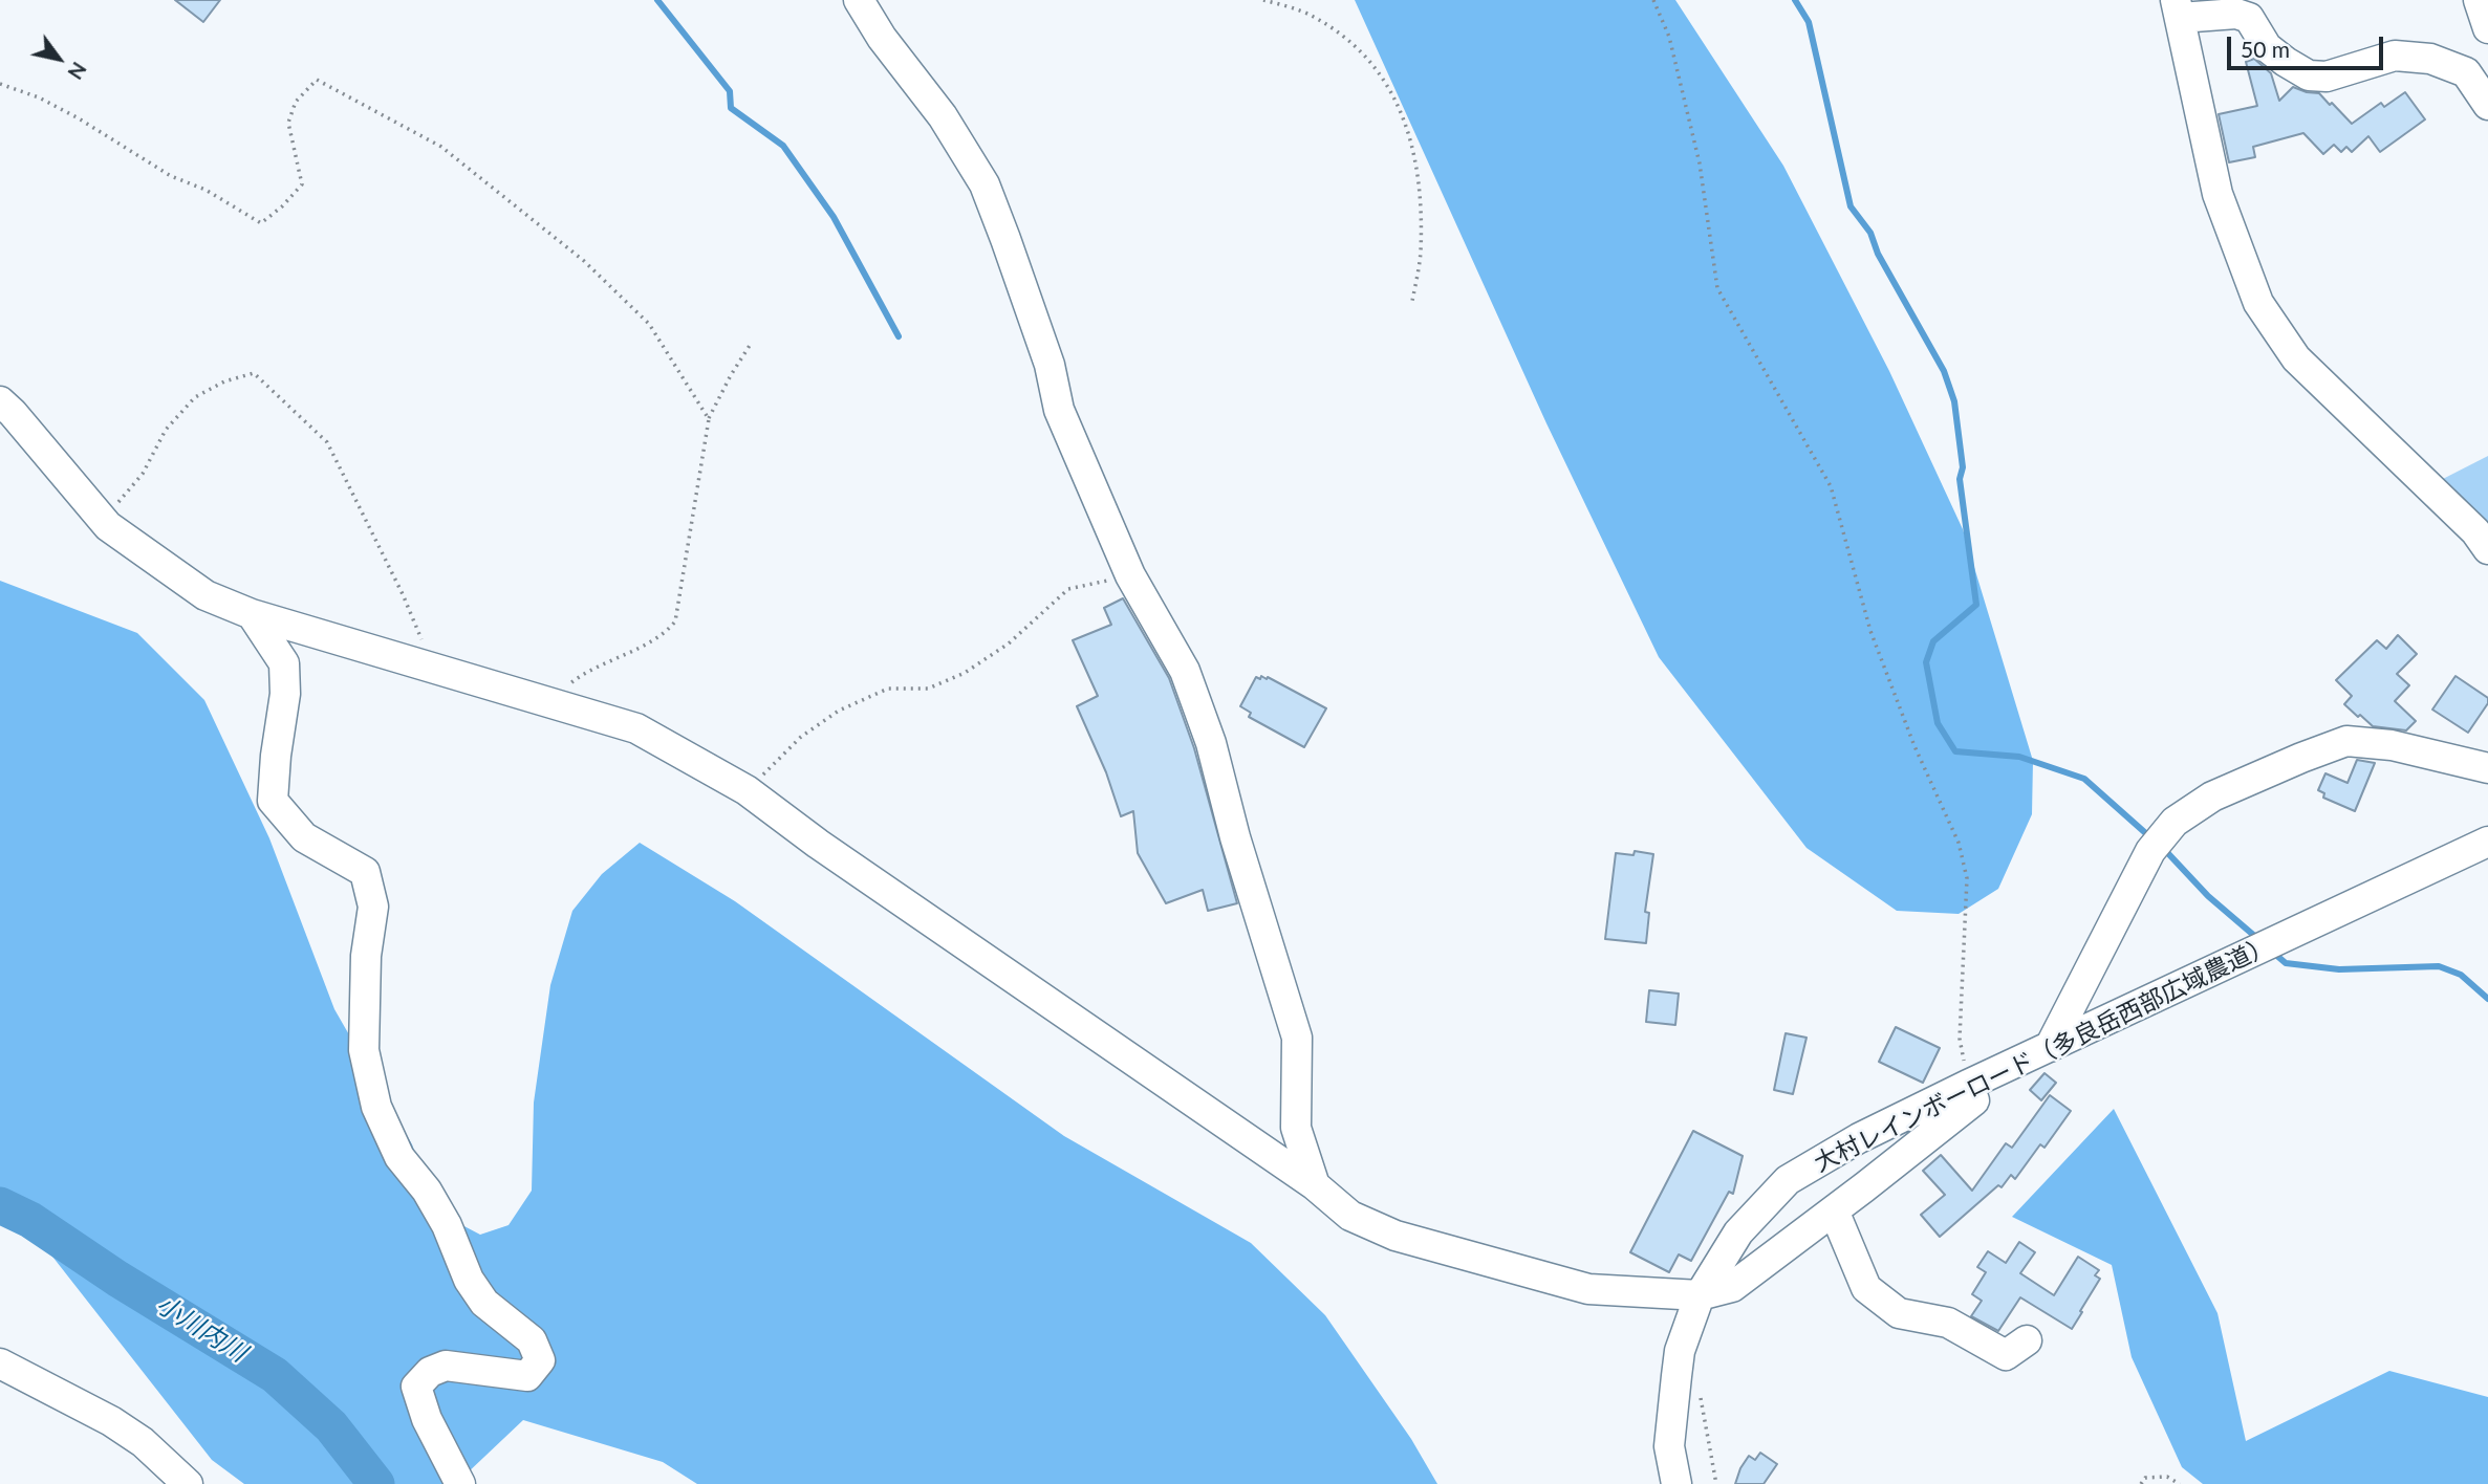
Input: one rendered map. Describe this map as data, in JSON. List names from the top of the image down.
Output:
{
  "streets": {
    "street": ["大村レインボーロード（多良岳西部広域農道）"]
  },
  "water": ["小川内川"],
  "scale_bar": "50 m",
  "north": "bottom right"
}
